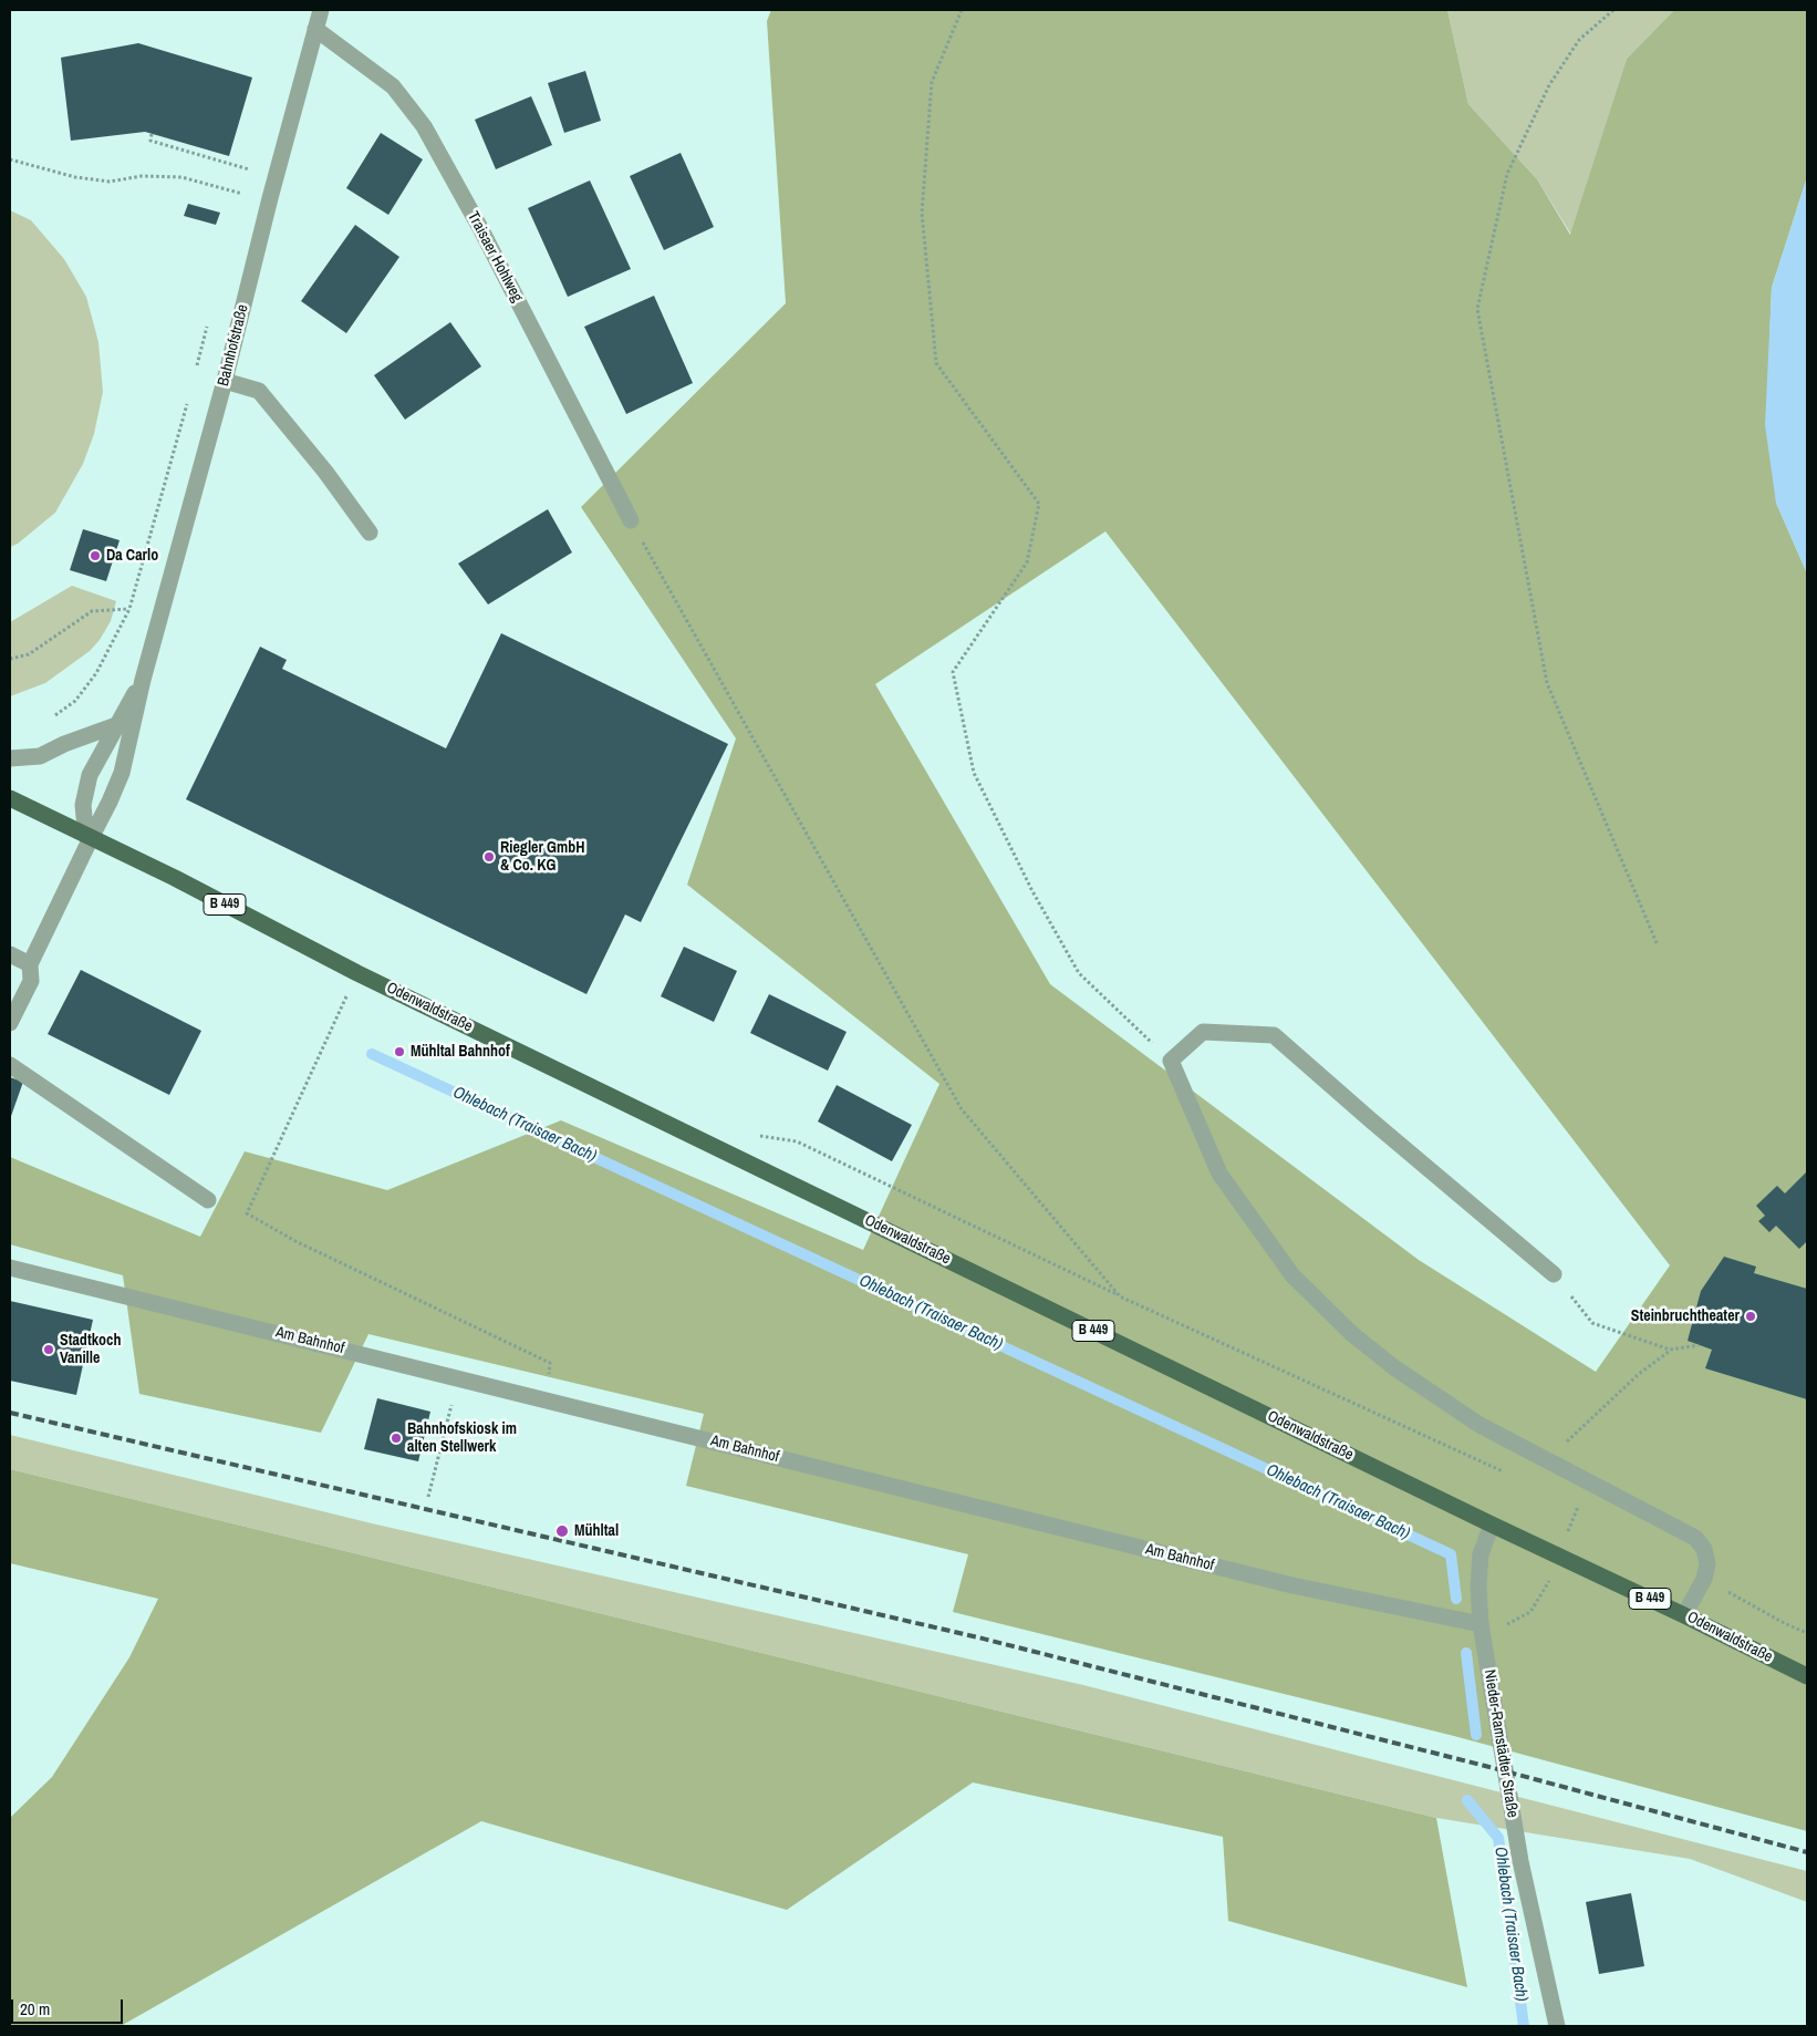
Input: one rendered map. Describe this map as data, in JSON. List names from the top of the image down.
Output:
{
  "streets": {
    "main road": ["B 449", "Odenwaldstraße"],
    "street": [
      "Traisaer Hohlweg",
      "Bahnhofstraße",
      "Am Bahnhof",
      "Nieder-Ramstädter Straße"
    ]
  },
  "crossings": [
    ["Traisaer Hohlweg", "Bahnhofstraße"],
    ["Bahnhofstraße", "Odenwaldstraße"],
    ["Odenwaldstraße", "Nieder-Ramstädter Straße"],
    ["Am Bahnhof", "Nieder-Ramstädter Straße"]
  ],
  "water": ["Ohlebach (Traisaer Bach)"],
  "places": [
    "Da Carlo",
    "Riegler GmbH & Co. KG",
    "Mühltal Bahnhof",
    "Steinbruchtheater",
    "Stadtkoch Vanille",
    "Bahnhofskiosk im alten Stellwerk",
    "Mühltal"
  ],
  "scale_bar": "20 m"
}
